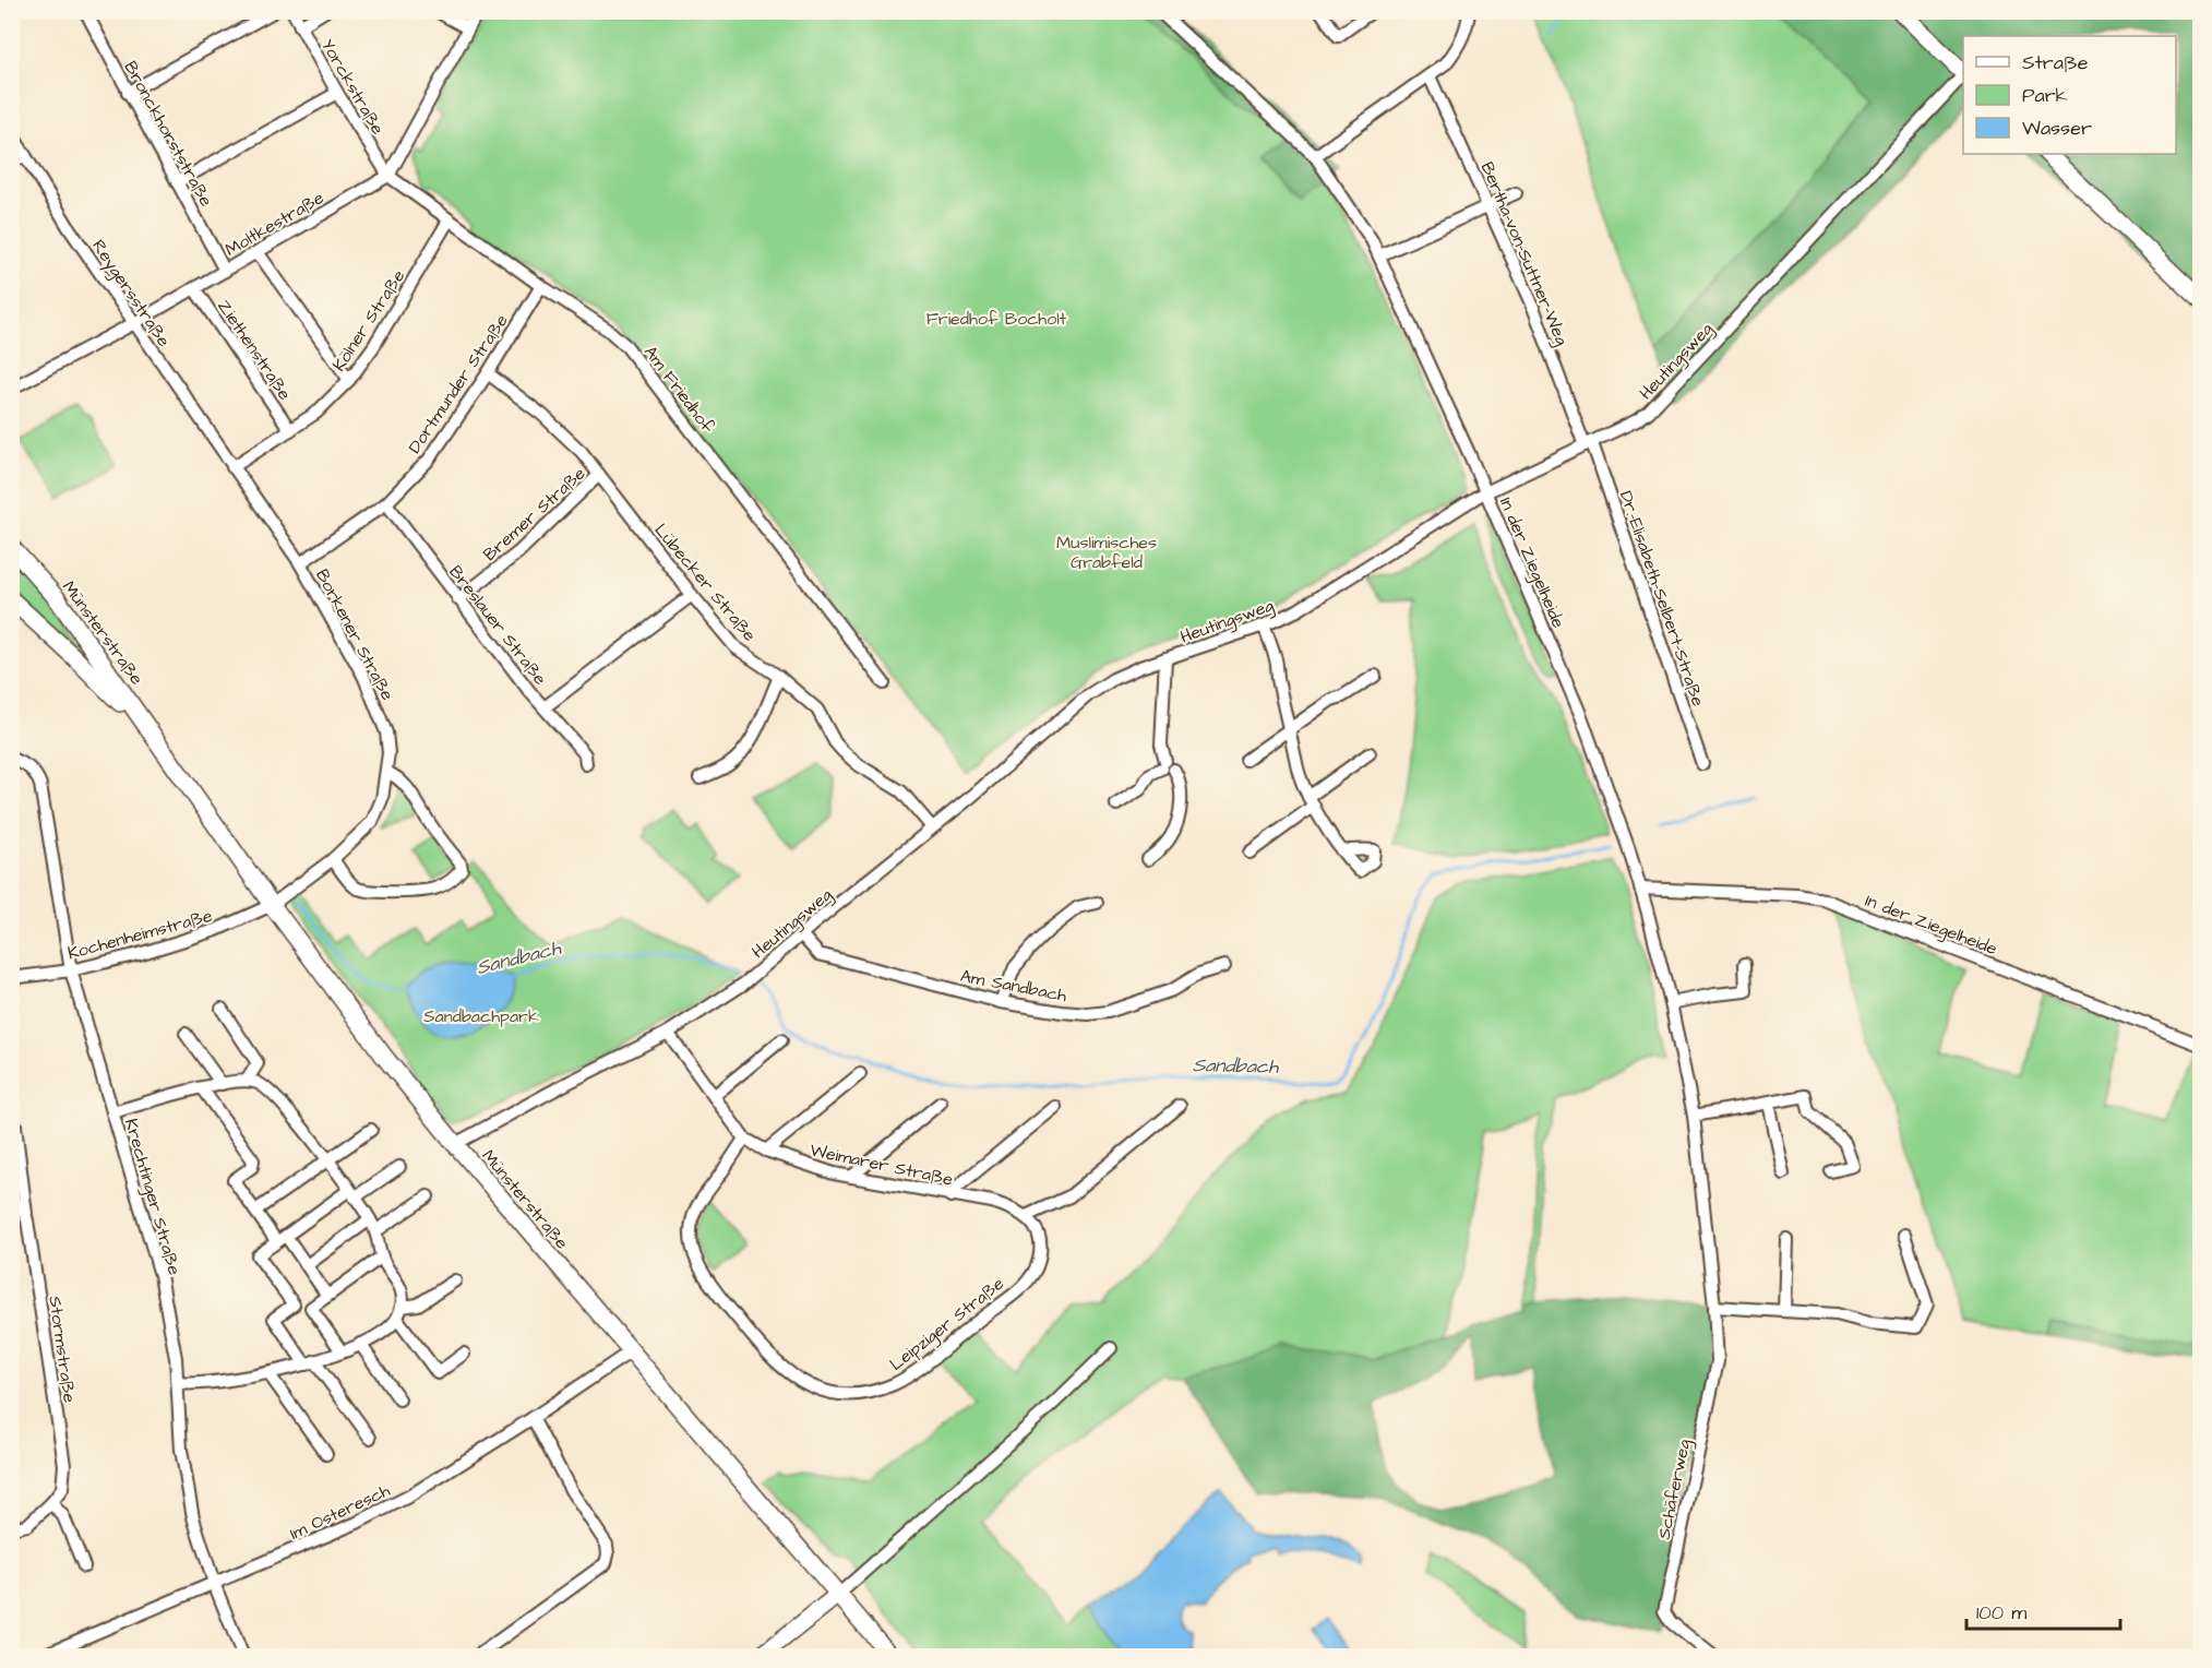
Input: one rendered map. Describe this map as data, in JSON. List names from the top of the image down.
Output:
{
  "streets": {
    "main road": ["Münsterstraße"],
    "street": [
      "Yorckstraße",
      "Bronckhorststraße",
      "Moltkestraße",
      "Bertha-von-Suttner-Weg",
      "Reygersstraße",
      "Kölner Straße",
      "Ziethenstraße",
      "Heutingsweg",
      "Dortmunder Straße",
      "Am Friedhof",
      "Bremer Straße",
      "In der Ziegelheide",
      "Lübecker Straße",
      "Dr.-Elisabeth-Selbert-Straße",
      "Breslauer Straße",
      "Borkener Straße",
      "Kochenheimstraße",
      "Am Sandbach",
      "Weimarer Straße",
      "Krechtinger Straße",
      "Leipziger Straße",
      "Stormstraße",
      "Schäferweg",
      "Im Osteresch"
    ]
  },
  "crossings": [
    ["Yorckstraße", "Moltkestraße"],
    ["Yorckstraße", "Am Friedhof"],
    ["Bronckhorststraße", "Moltkestraße"],
    ["Moltkestraße", "Reygersstraße"],
    ["Moltkestraße", "Ziethenstraße"],
    ["Moltkestraße", "Am Friedhof"],
    ["Bertha-von-Suttner-Weg", "Heutingsweg"],
    ["Bertha-von-Suttner-Weg", "Dr.-Elisabeth-Selbert-Straße"],
    ["Reygersstraße", "Kölner Straße"],
    ["Reygersstraße", "Borkener Straße"],
    ["Kölner Straße", "Ziethenstraße"],
    ["Kölner Straße", "Am Friedhof"],
    ["Kölner Straße", "Borkener Straße"],
    ["Heutingsweg", "In der Ziegelheide"],
    ["Heutingsweg", "Lübecker Straße"],
    ["Heutingsweg", "Dr.-Elisabeth-Selbert-Straße"],
    ["Heutingsweg", "Münsterstraße"],
    ["Heutingsweg", "Am Sandbach"],
    ["Heutingsweg", "Weimarer Straße"],
    ["Dortmunder Straße", "Am Friedhof"],
    ["Dortmunder Straße", "Lübecker Straße"],
    ["Dortmunder Straße", "Breslauer Straße"],
    ["Dortmunder Straße", "Borkener Straße"],
    ["Bremer Straße", "Lübecker Straße"],
    ["Bremer Straße", "Breslauer Straße"],
    ["In der Ziegelheide", "Schäferweg"],
    ["Münsterstraße", "Borkener Straße"],
    ["Münsterstraße", "Kochenheimstraße"],
    ["Münsterstraße", "Im Osteresch"],
    ["Borkener Straße", "Kochenheimstraße"],
    ["Kochenheimstraße", "Krechtinger Straße"],
    ["Weimarer Straße", "Leipziger Straße"],
    ["Krechtinger Straße", "Im Osteresch"]
  ],
  "water": ["Sandbach"],
  "parks": ["Friedhof Bocholt", "Muslimisches Grabfeld", "Sandbachpark"],
  "legend": ["Straße", "Park", "Wasser"],
  "scale_bar": "100 m"
}
